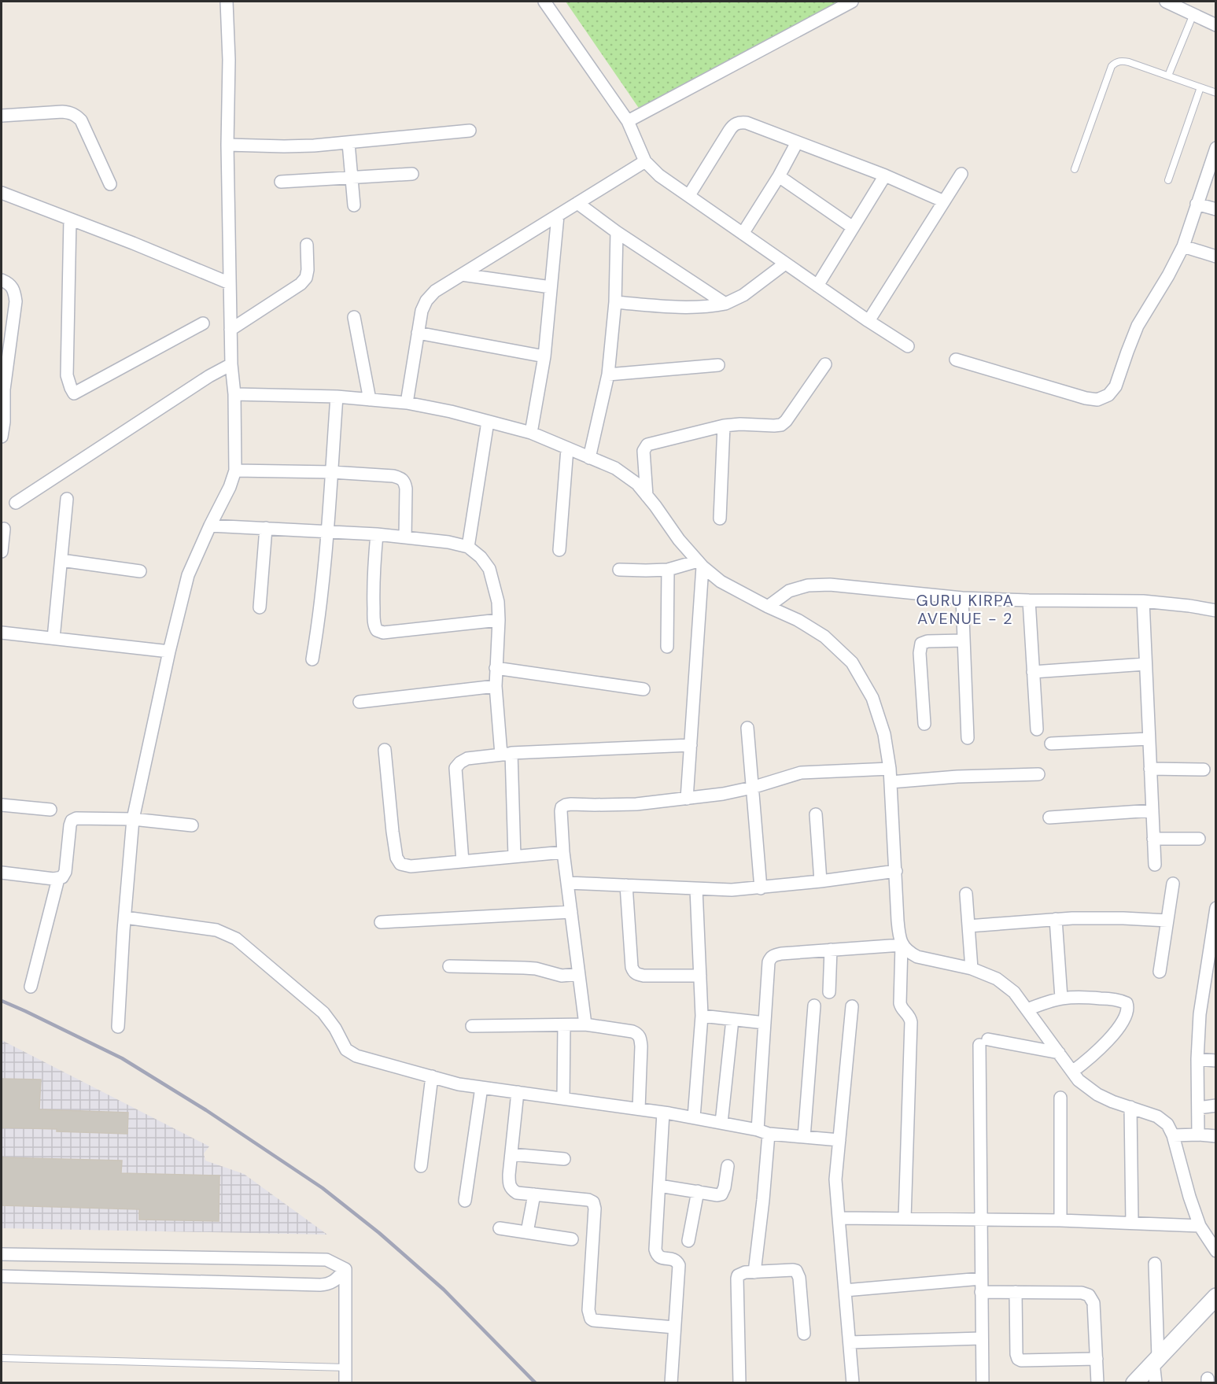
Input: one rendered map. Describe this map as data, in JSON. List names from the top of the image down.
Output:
{
  "districts": ["GURU KIRPA AVENUE - 2"]
}
